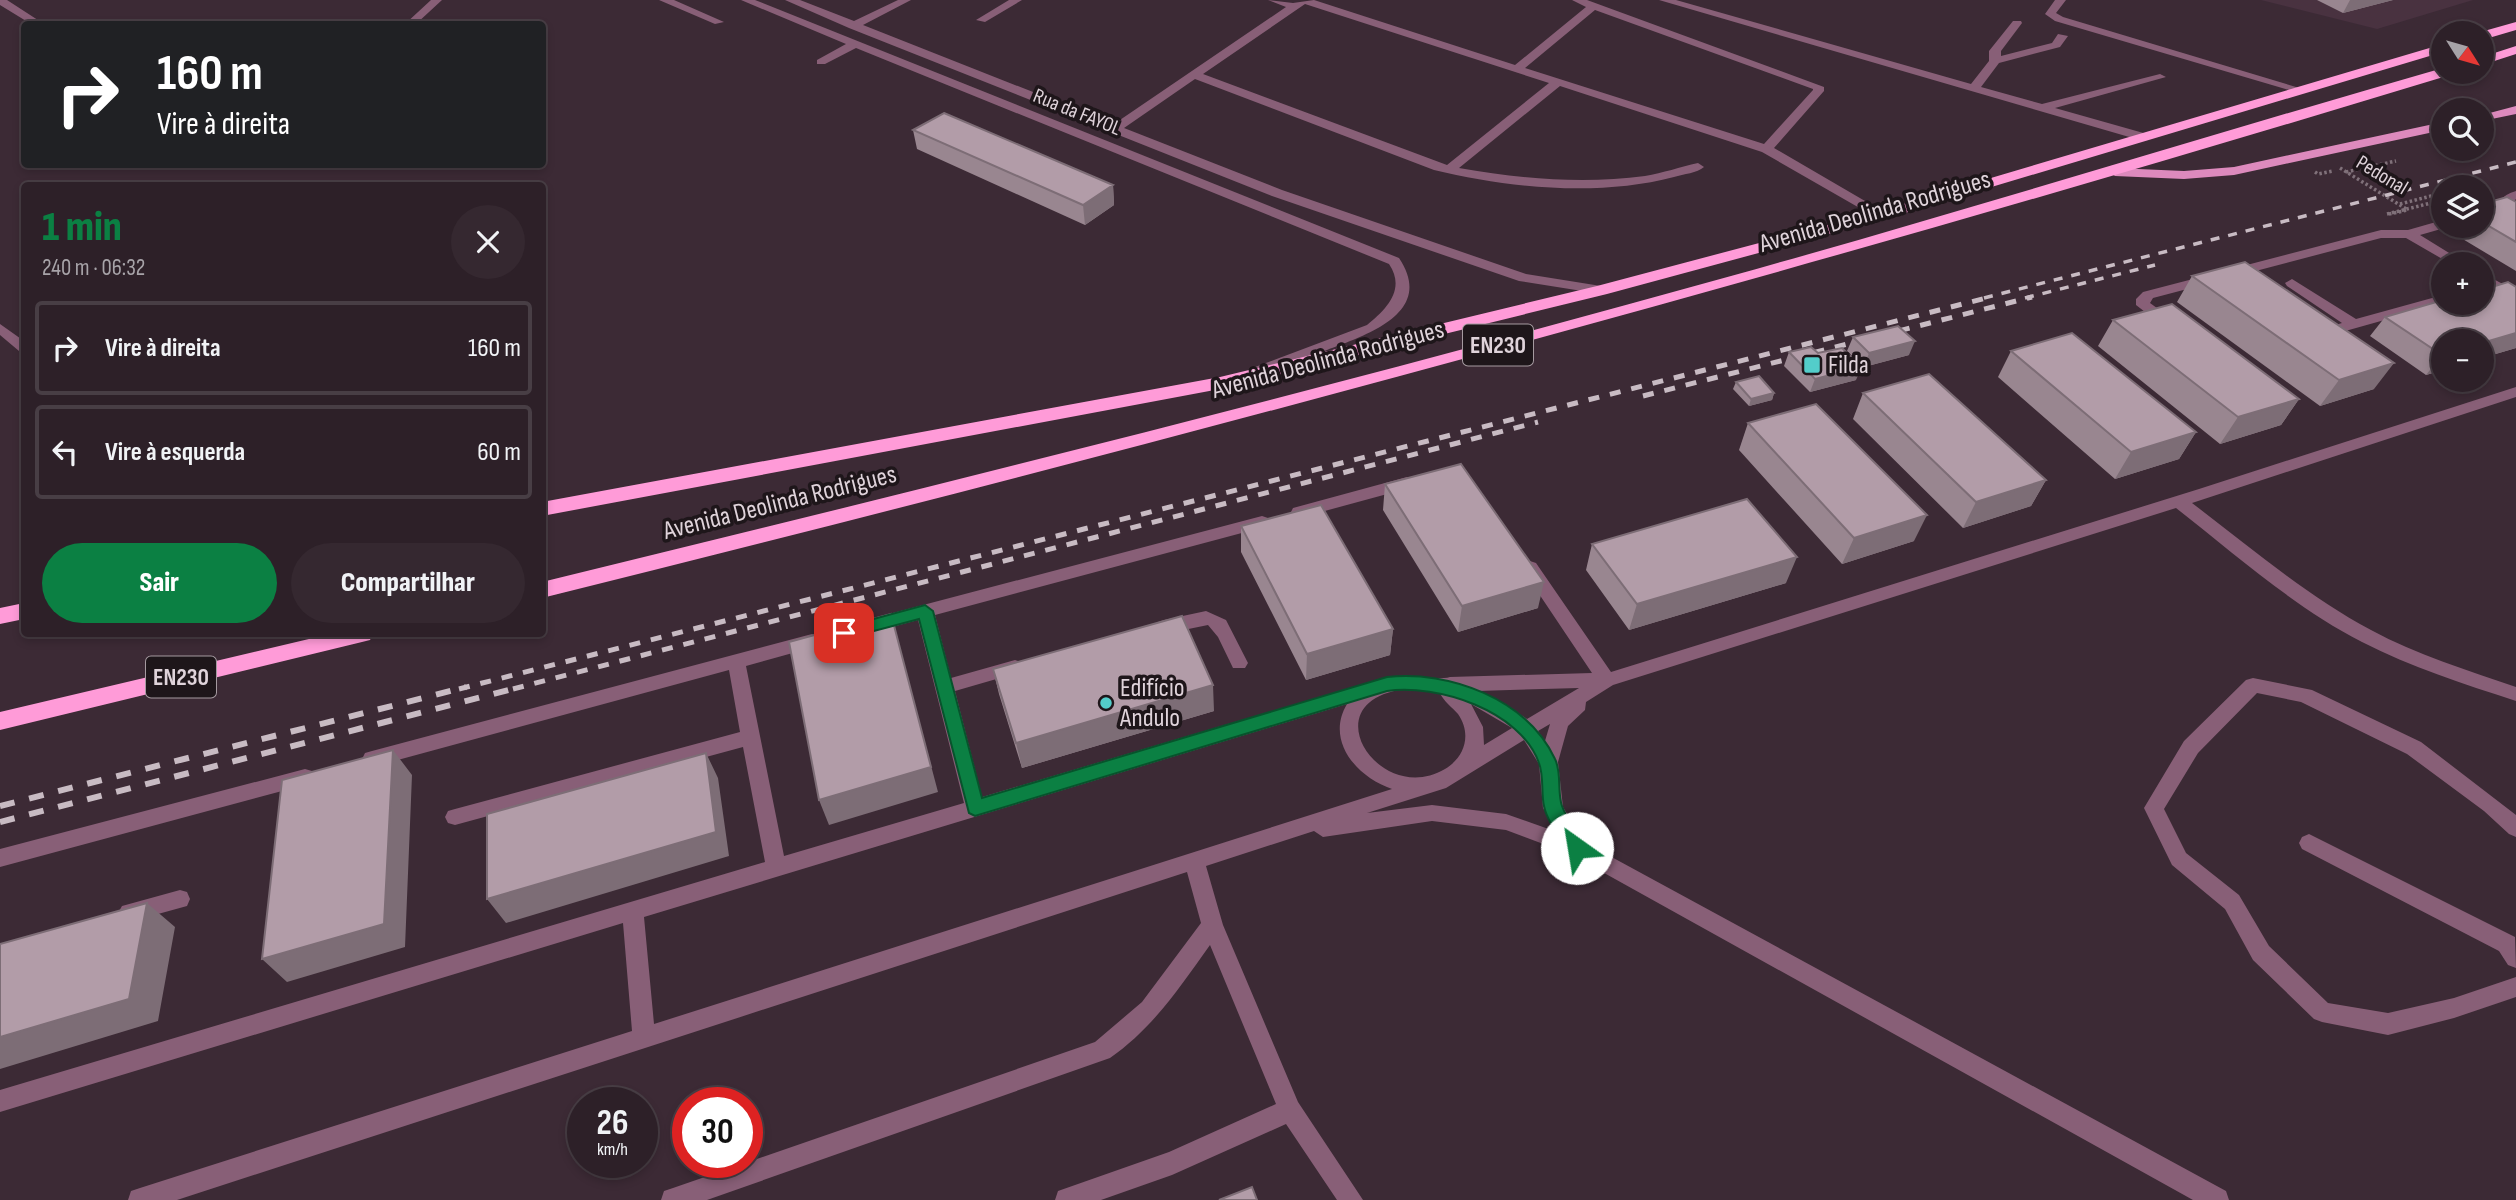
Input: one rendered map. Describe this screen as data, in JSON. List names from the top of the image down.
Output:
{
  "streets": {
    "highway": ["Avenida Deolinda Rodrigues", "EN230"],
    "street": ["Rua da FAYOL"],
    "path": ["Pedonal"]
  },
  "crossings": [
    ["Rua da FAYOL", "Avenida Deolinda Rodrigues"]
  ],
  "places": {
    "transit": ["Filda"],
    "other": ["Edifício Andulo"]
  },
  "north": "bottom right",
  "page": {
    "map_buttons": ["+", "−"],
    "turn": ["160 m", "Vire à direita"],
    "heading": ["1 min", "240 m · 06:32"],
    "list": [
      {
        "name": "Vire à direita",
        "value": "160 m"
      },
      {
        "name": "Vire à esquerda",
        "value": "60 m"
      }
    ],
    "buttons": ["Sair", "Compartilhar"],
    "speed": "26 km/h",
    "limit": "30"
  }
}
